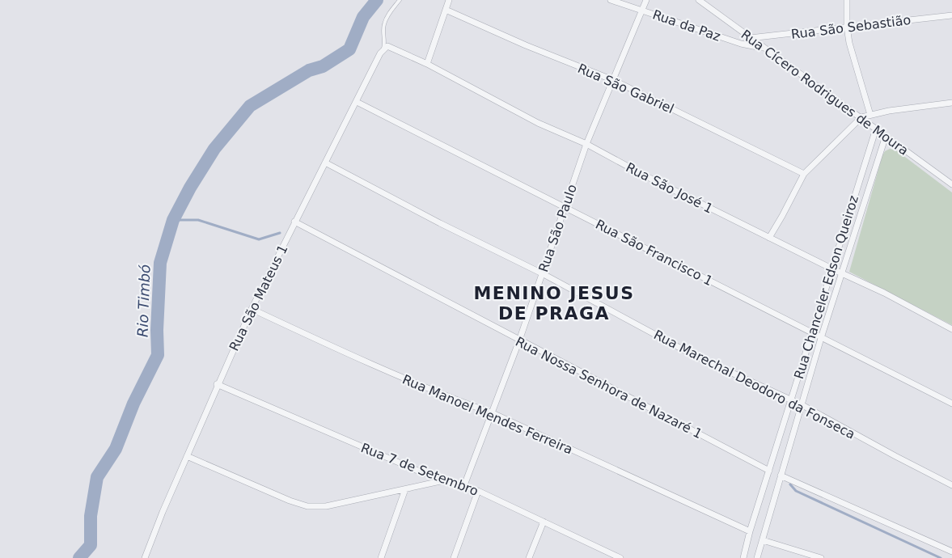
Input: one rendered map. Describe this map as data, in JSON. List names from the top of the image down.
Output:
{
  "streets": {
    "street": [
      "Rua da Paz",
      "Rua São Sebastião",
      "Rua São Gabriel",
      "Rua Cícero Rodrigues de Moura",
      "Rua São José 1",
      "Rua São Paulo",
      "Rua São Francisco 1",
      "Rua Chanceler Edson Queiroz",
      "Rua São Mateus 1",
      "Rua Marechal Deodoro da Fonseca",
      "Rua Nossa Senhora de Nazaré 1",
      "Rua Manoel Mendes Ferreira",
      "Rua 7 de Setembro"
    ]
  },
  "crossings": [
    ["Rua da Paz", "Rua Cícero Rodrigues de Moura"],
    ["Rua da Paz", "Rua São Paulo"],
    ["Rua São Sebastião", "Rua Cícero Rodrigues de Moura"],
    ["Rua São Gabriel", "Rua São Paulo"],
    ["Rua Cícero Rodrigues de Moura", "Rua Chanceler Edson Queiroz"],
    ["Rua São José 1", "Rua São Paulo"],
    ["Rua São José 1", "Rua Chanceler Edson Queiroz"],
    ["Rua São José 1", "Rua São Mateus 1"],
    ["Rua São Paulo", "Rua São Francisco 1"],
    ["Rua São Paulo", "Rua Marechal Deodoro da Fonseca"],
    ["Rua São Paulo", "Rua Nossa Senhora de Nazaré 1"],
    ["Rua São Paulo", "Rua Manoel Mendes Ferreira"],
    ["Rua São Paulo", "Rua 7 de Setembro"],
    ["Rua São Francisco 1", "Rua Chanceler Edson Queiroz"],
    ["Rua São Francisco 1", "Rua São Mateus 1"],
    ["Rua Chanceler Edson Queiroz", "Rua Marechal Deodoro da Fonseca"],
    ["Rua Chanceler Edson Queiroz", "Rua Nossa Senhora de Nazaré 1"],
    ["Rua Chanceler Edson Queiroz", "Rua Manoel Mendes Ferreira"],
    ["Rua São Mateus 1", "Rua Marechal Deodoro da Fonseca"],
    ["Rua São Mateus 1", "Rua Nossa Senhora de Nazaré 1"],
    ["Rua São Mateus 1", "Rua Manoel Mendes Ferreira"],
    ["Rua São Mateus 1", "Rua 7 de Setembro"]
  ],
  "districts": ["MENINO JESUS DE PRAGA"],
  "water": ["Rio Timbó"]
}
